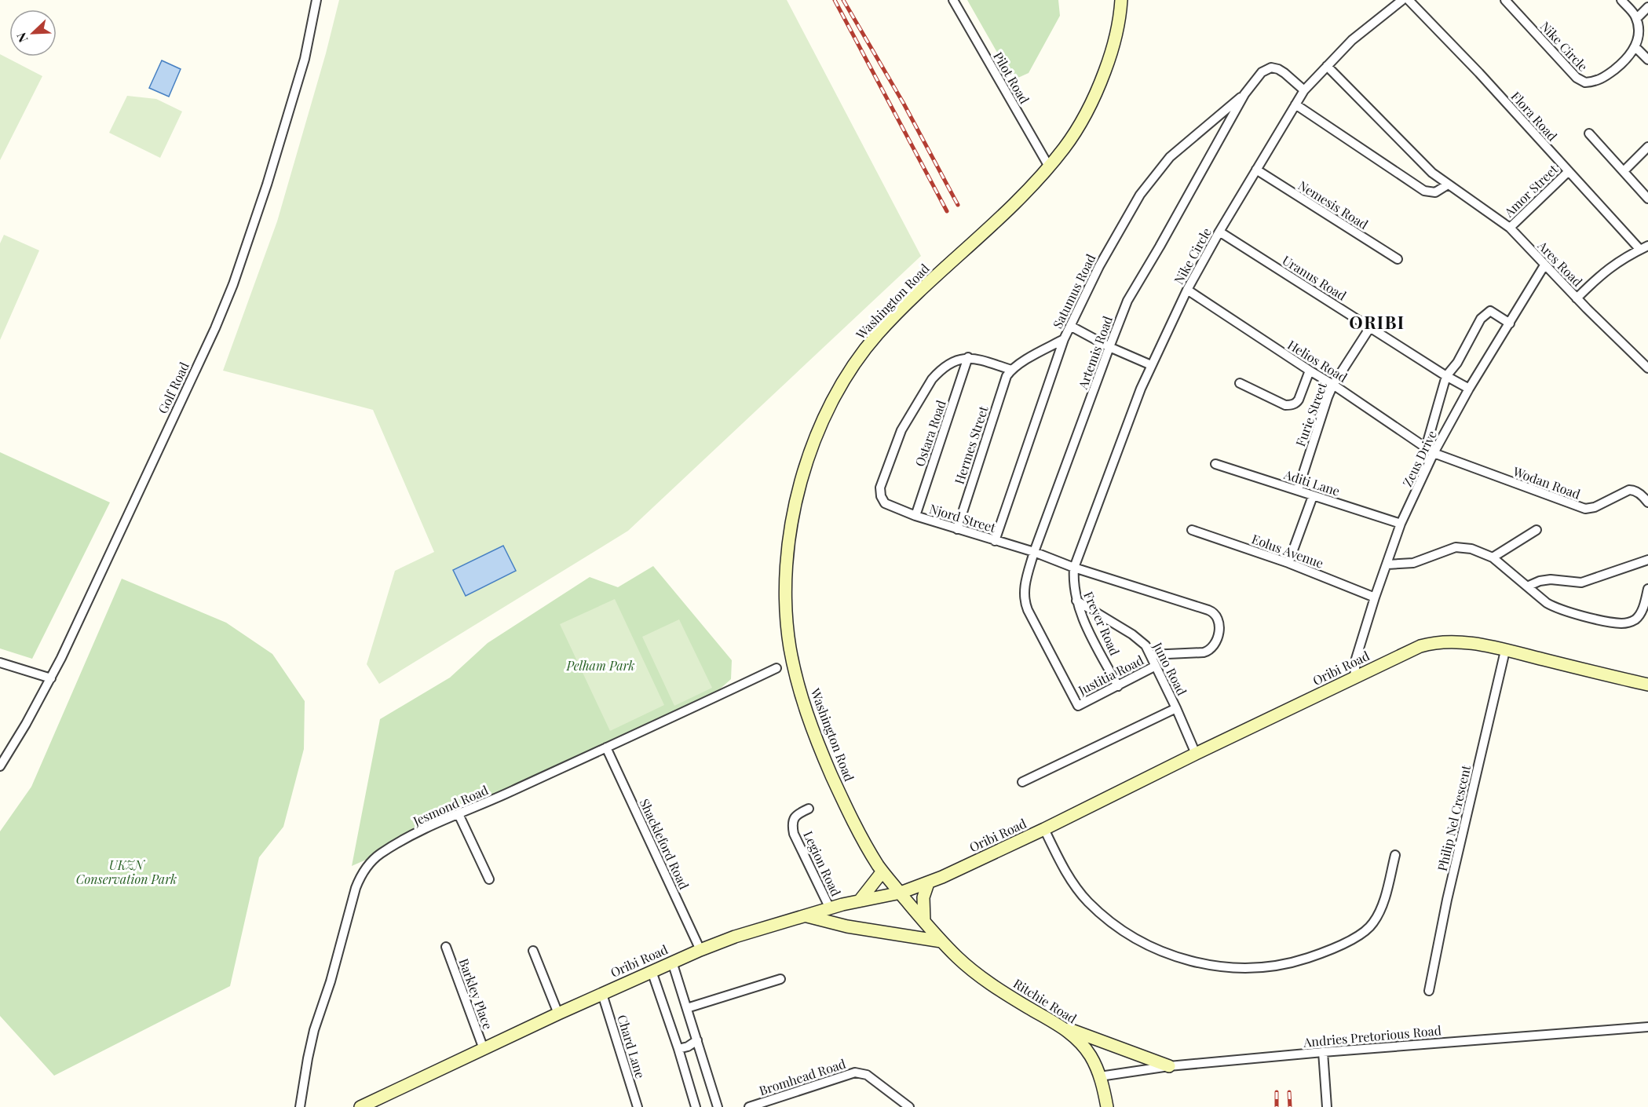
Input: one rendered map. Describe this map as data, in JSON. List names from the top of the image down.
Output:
{
  "streets": {
    "main road": ["Washington Road", "Oribi Road", "Ritchie Road"],
    "street": [
      "Nike Circle",
      "Pilot Road",
      "Flora Road",
      "Amor Street",
      "Nemesis Road",
      "Ares Road",
      "Uranus Road",
      "Satumus Road",
      "Artemis Road",
      "Helios Road",
      "Golf Road",
      "Furie Street",
      "Ostara Road",
      "Hermes Street",
      "Zeus Drive",
      "Aditi Lane",
      "Wodan Road",
      "Njord Street",
      "Eolus Avenue",
      "Freyer Road",
      "Juno Road",
      "Justitia Road",
      "Jesmond Road",
      "Philip Nel Crescent",
      "Shackleford Road",
      "Legion Road",
      "Barkley Place",
      "Andries Pretorious Road",
      "Chard Lane",
      "Bromhead Road"
    ]
  },
  "crossings": [
    ["Nike Circle", "Nemesis Road"],
    ["Nike Circle", "Ares Road"],
    ["Nike Circle", "Uranus Road"],
    ["Nike Circle", "Artemis Road"],
    ["Nike Circle", "Helios Road"],
    ["Nike Circle", "Njord Street"],
    ["Nike Circle", "Freyer Road"],
    ["Pilot Road", "Washington Road"],
    ["Flora Road", "Amor Street"],
    ["Amor Street", "Ares Road"],
    ["Ares Road", "Zeus Drive"],
    ["Uranus Road", "Furie Street"],
    ["Uranus Road", "Zeus Drive"],
    ["Satumus Road", "Artemis Road"],
    ["Satumus Road", "Njord Street"],
    ["Washington Road", "Oribi Road"],
    ["Washington Road", "Ritchie Road"],
    ["Artemis Road", "Njord Street"],
    ["Artemis Road", "Justitia Road"],
    ["Helios Road", "Furie Street"],
    ["Helios Road", "Zeus Drive"],
    ["Helios Road", "Wodan Road"],
    ["Furie Street", "Aditi Lane"],
    ["Ostara Road", "Njord Street"],
    ["Hermes Street", "Njord Street"],
    ["Zeus Drive", "Aditi Lane"],
    ["Zeus Drive", "Wodan Road"],
    ["Zeus Drive", "Eolus Avenue"],
    ["Zeus Drive", "Oribi Road"],
    ["Njord Street", "Freyer Road"],
    ["Njord Street", "Juno Road"],
    ["Freyer Road", "Juno Road"],
    ["Freyer Road", "Justitia Road"],
    ["Oribi Road", "Juno Road"],
    ["Oribi Road", "Philip Nel Crescent"],
    ["Oribi Road", "Shackleford Road"],
    ["Oribi Road", "Legion Road"],
    ["Oribi Road", "Barkley Place"],
    ["Oribi Road", "Chard Lane"],
    ["Juno Road", "Justitia Road"],
    ["Jesmond Road", "Shackleford Road"],
    ["Ritchie Road", "Andries Pretorious Road"]
  ],
  "districts": ["ORIBI"],
  "parks": ["Pelham Park", "UKZN Conservation Park"],
  "north": "bottom left"
}
